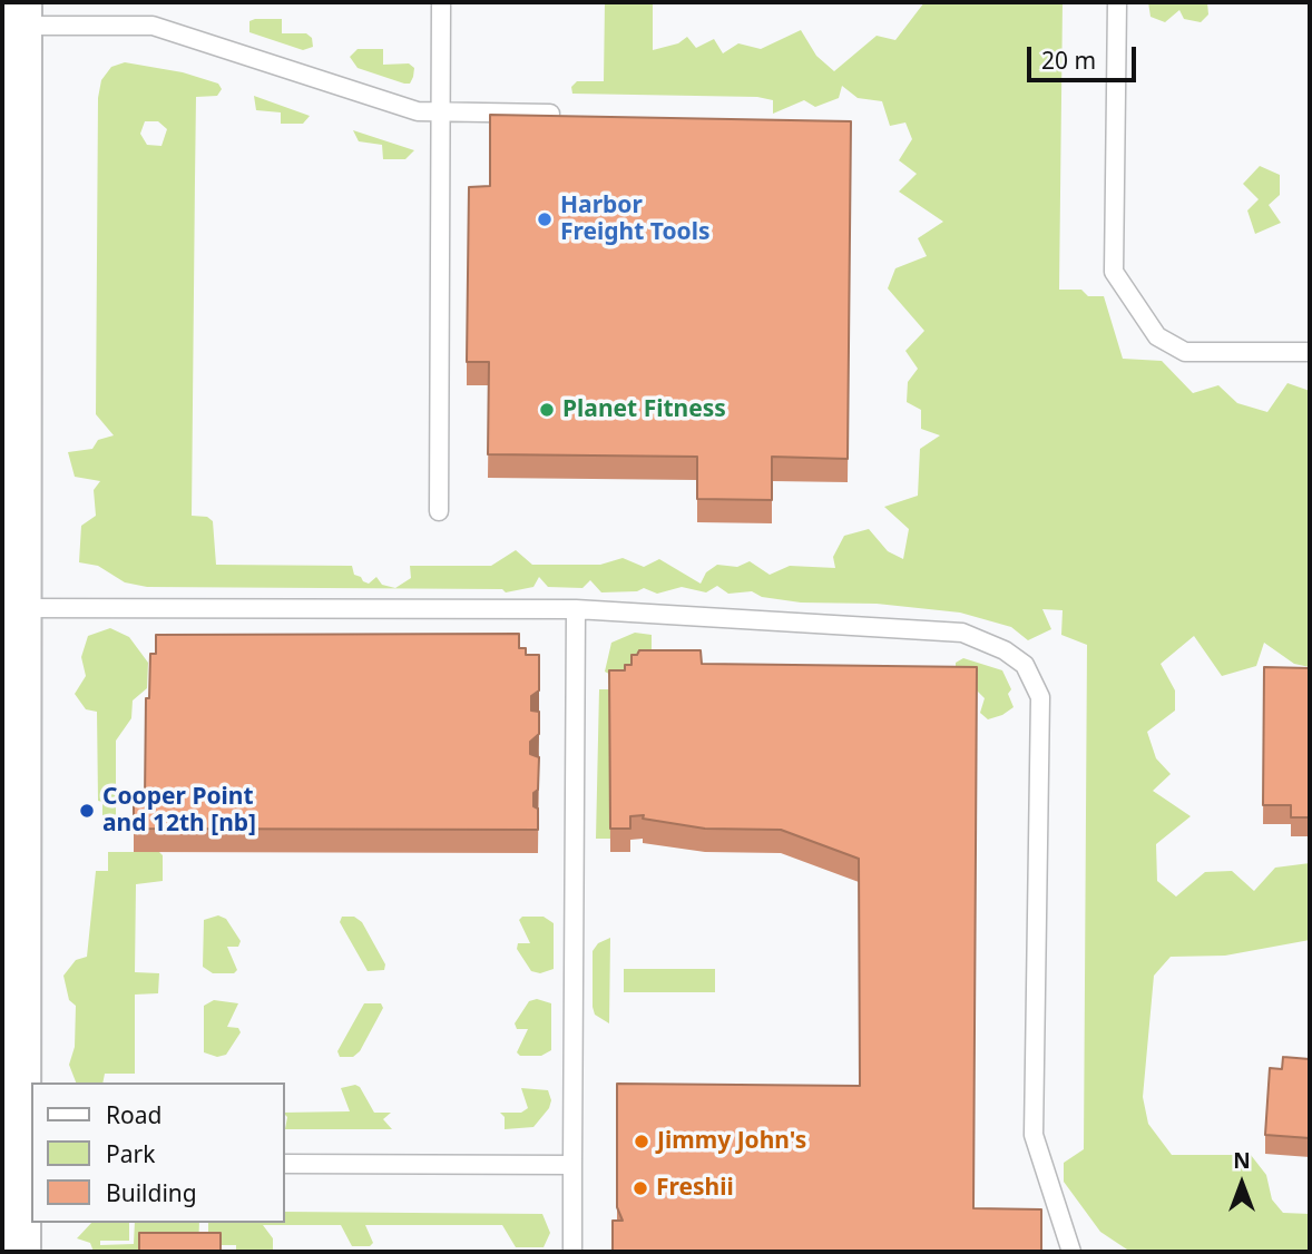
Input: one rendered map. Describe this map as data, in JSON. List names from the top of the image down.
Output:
{
  "places": [
    "Harbor Freight Tools",
    "Planet Fitness",
    "Cooper Point and 12th [nb]",
    "Jimmy John's",
    "Freshii"
  ],
  "legend": ["Road", "Park", "Building"],
  "scale_bar": "20 m",
  "north": "top"
}
